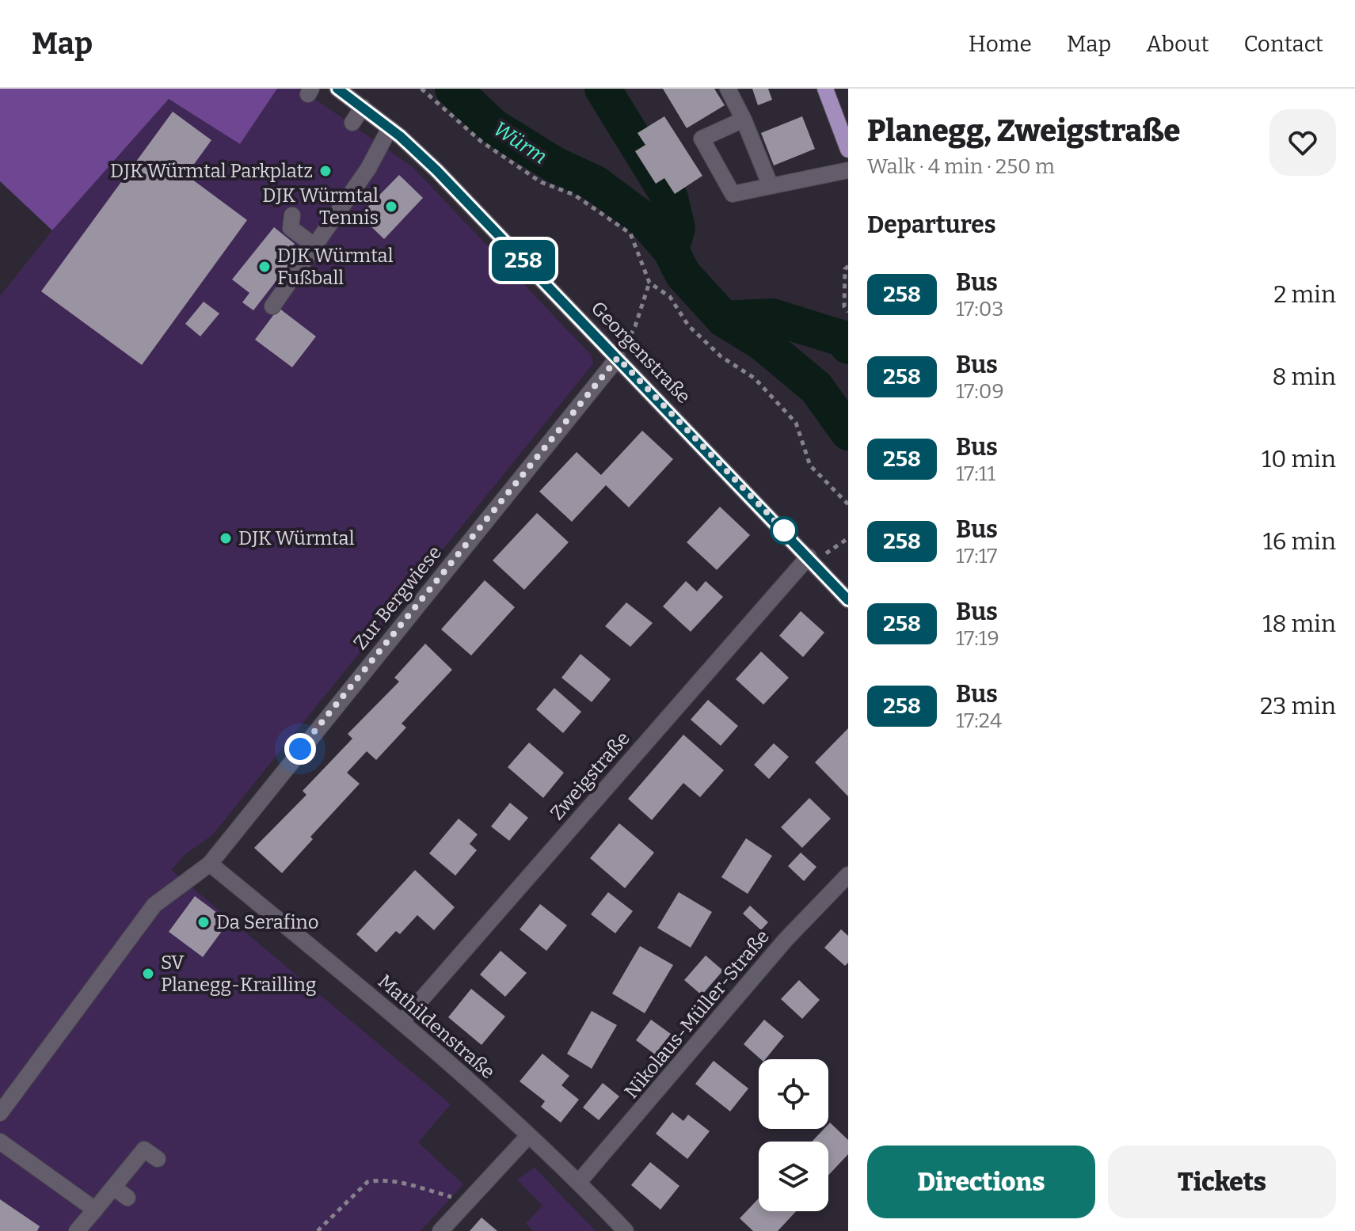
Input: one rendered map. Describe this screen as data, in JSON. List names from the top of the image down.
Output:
{
  "streets": {
    "street": [
      "Georgenstraße",
      "Zur Bergwiese",
      "Zweigstraße",
      "Nikolaus-Müller-Straße",
      "Mathildenstraße"
    ]
  },
  "crossings": [
    ["Georgenstraße", "Zur Bergwiese"],
    ["Georgenstraße", "Zweigstraße"],
    ["Zur Bergwiese", "Mathildenstraße"],
    ["Zweigstraße", "Mathildenstraße"],
    ["Nikolaus-Müller-Straße", "Mathildenstraße"]
  ],
  "water": ["Würm"],
  "places": [
    "DJK Würmtal Parkplatz",
    "DJK Würmtal Tennis",
    "DJK Würmtal Fußball",
    "DJK Würmtal",
    "Da Serafino",
    "SV Planegg-Krailling"
  ],
  "lines": ["bus line 258"],
  "page": {
    "header": "Map",
    "nav": [
      "Home",
      "Map",
      "About",
      "Contact"
    ],
    "on_map": "258",
    "heading": [
      ["Planegg, Zweigstraße", "Walk · 4 min · 250 m"],
      "Departures"
    ],
    "list": [
      {
        "mark": "258",
        "name": "Bus",
        "note": "17:03",
        "value": "2 min"
      },
      {
        "mark": "258",
        "name": "Bus",
        "note": "17:09",
        "value": "8 min"
      },
      {
        "mark": "258",
        "name": "Bus",
        "note": "17:11",
        "value": "10 min"
      },
      {
        "mark": "258",
        "name": "Bus",
        "note": "17:17",
        "value": "16 min"
      },
      {
        "mark": "258",
        "name": "Bus",
        "note": "17:19",
        "value": "18 min"
      },
      {
        "mark": "258",
        "name": "Bus",
        "note": "17:24",
        "value": "23 min"
      }
    ],
    "buttons": ["Directions", "Tickets"]
  }
}
